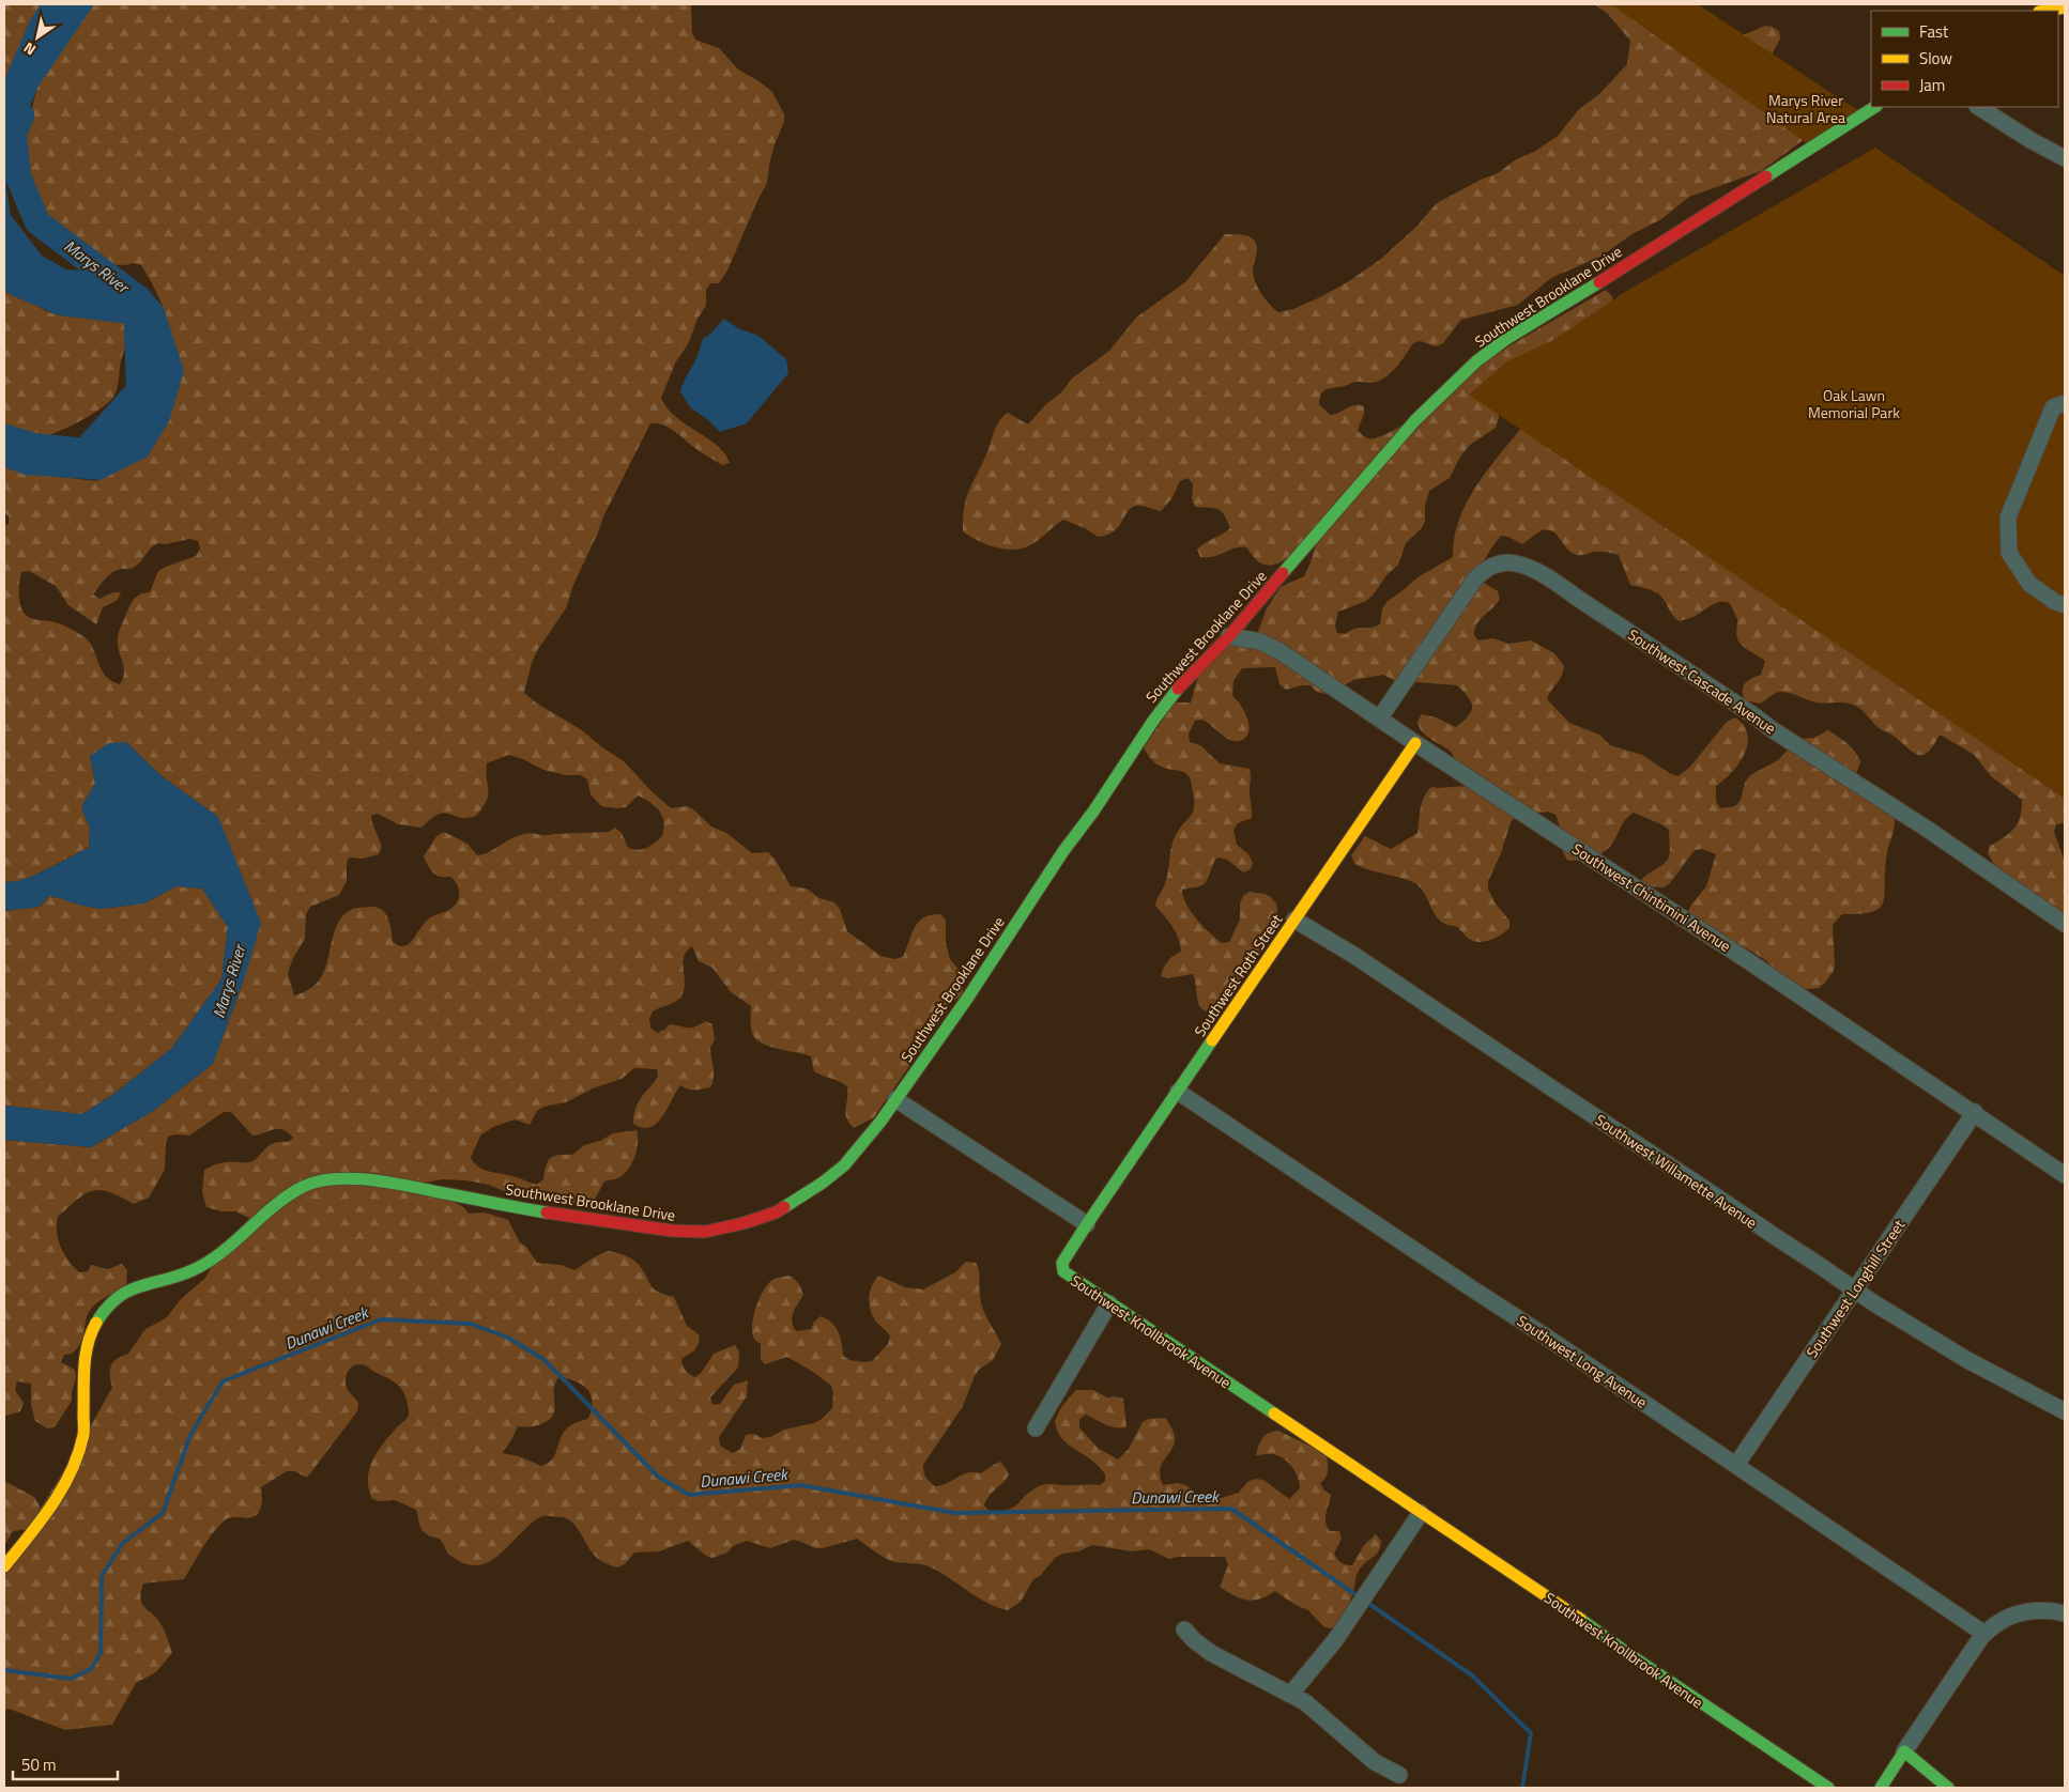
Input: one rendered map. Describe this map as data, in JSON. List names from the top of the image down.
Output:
{
  "streets": {
    "street": [
      "Southwest Brooklane Drive",
      "Southwest Cascade Avenue",
      "Southwest Chintimini Avenue",
      "Southwest Roth Street",
      "Southwest Willamette Avenue",
      "Southwest Longhill Street",
      "Southwest Knollbrook Avenue",
      "Southwest Long Avenue"
    ]
  },
  "crossings": [
    ["Southwest Brooklane Drive", "Southwest Chintimini Avenue"],
    ["Southwest Cascade Avenue", "Southwest Chintimini Avenue"],
    ["Southwest Chintimini Avenue", "Southwest Roth Street"],
    ["Southwest Chintimini Avenue", "Southwest Longhill Street"],
    ["Southwest Roth Street", "Southwest Willamette Avenue"],
    ["Southwest Roth Street", "Southwest Knollbrook Avenue"],
    ["Southwest Roth Street", "Southwest Long Avenue"],
    ["Southwest Willamette Avenue", "Southwest Longhill Street"],
    ["Southwest Longhill Street", "Southwest Long Avenue"]
  ],
  "water": ["Marys River", "Dunawi Creek"],
  "parks": ["Marys River Natural Area", "Oak Lawn Memorial Park"],
  "legend": ["Fast", "Slow", "Jam"],
  "scale_bar": "50 m",
  "north": "bottom left"
}
